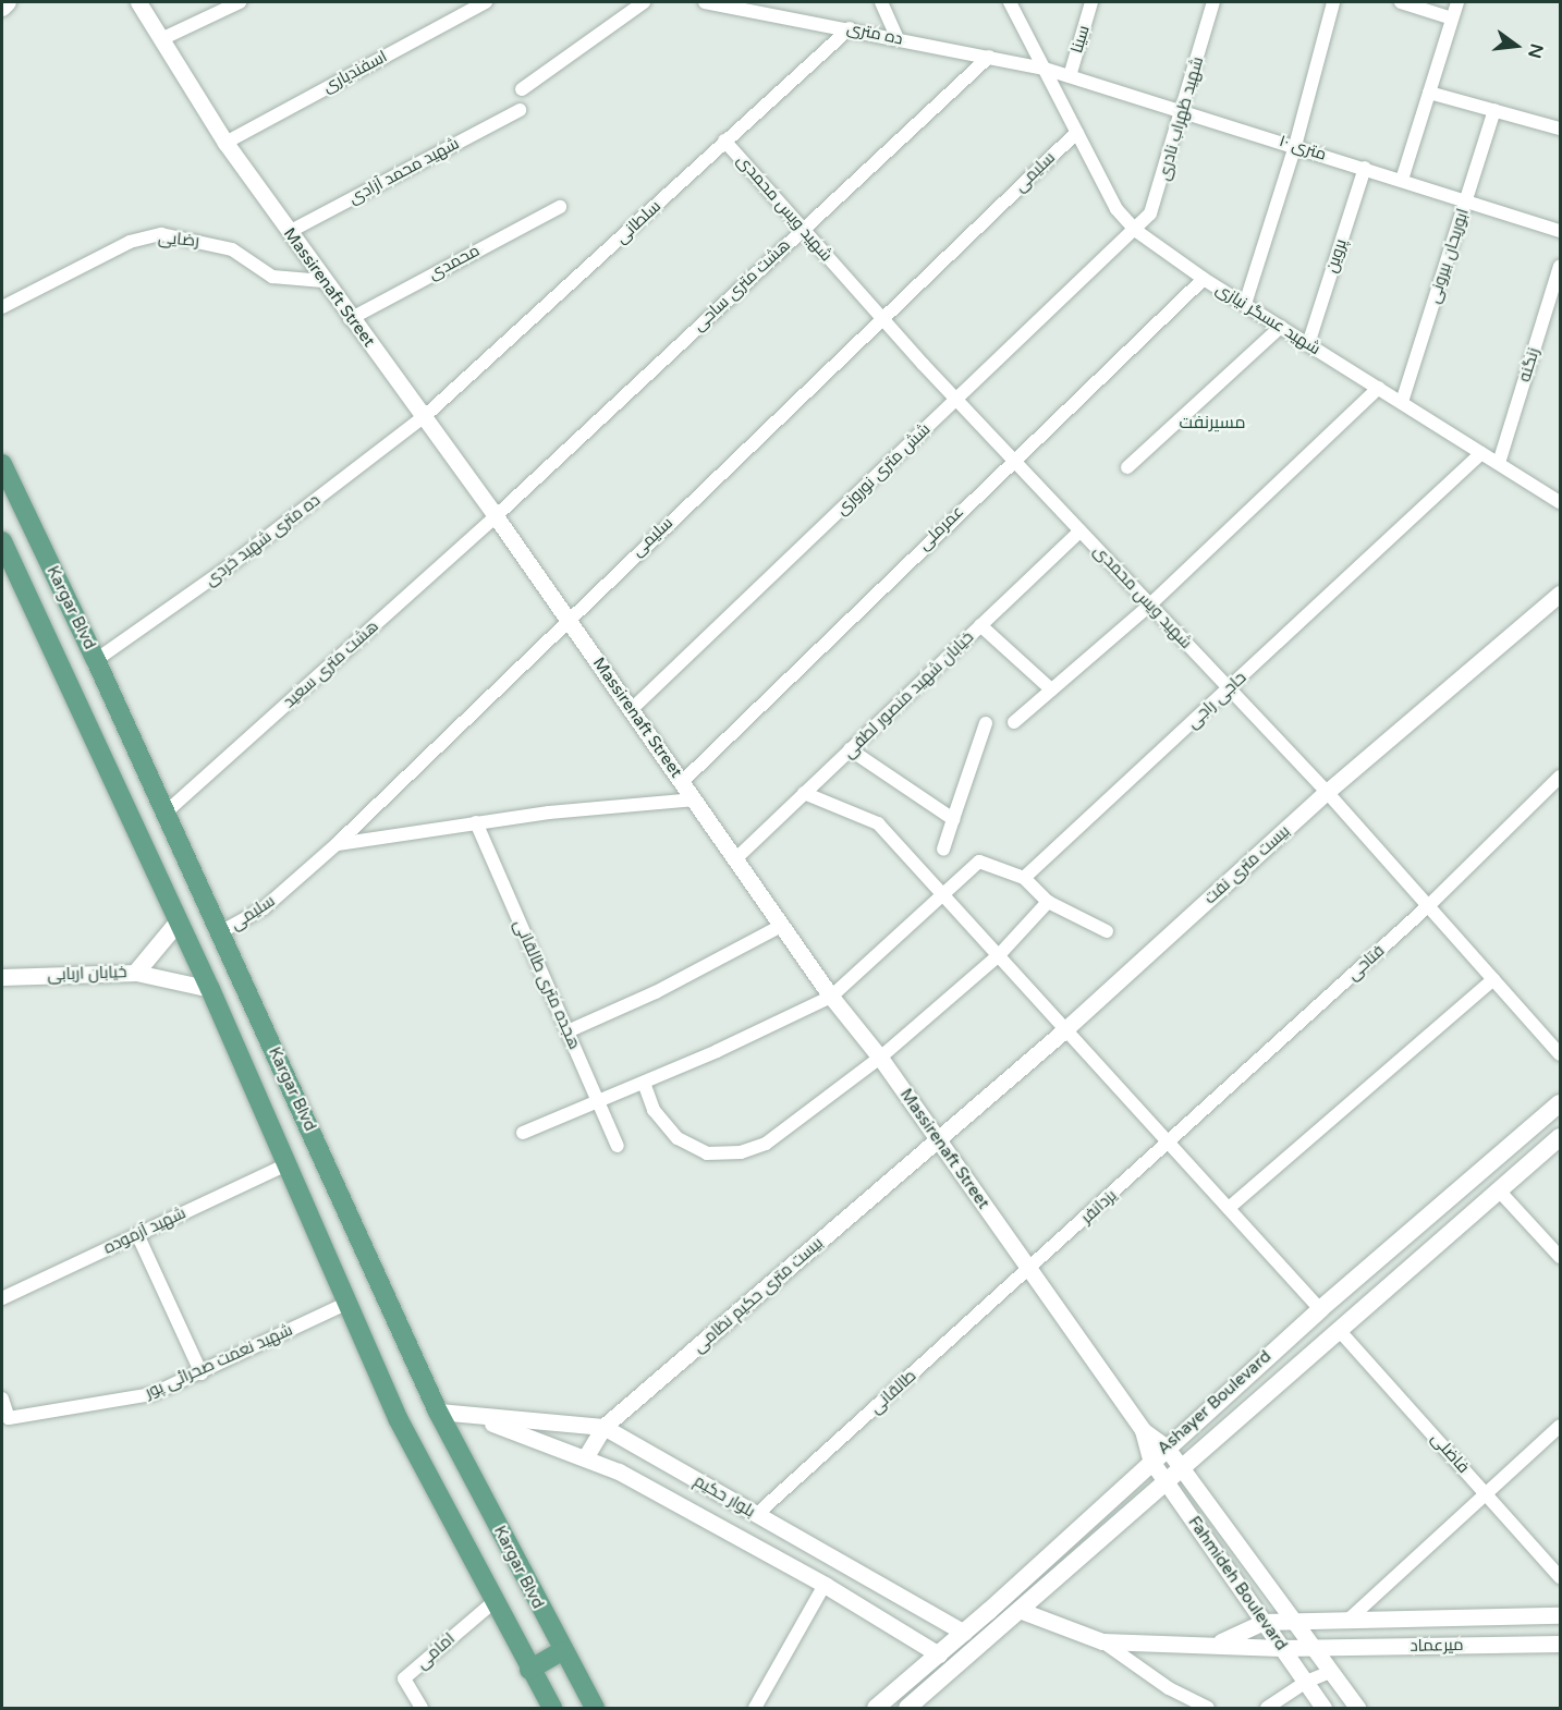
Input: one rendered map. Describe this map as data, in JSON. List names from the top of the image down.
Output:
{
  "streets": {
    "main road": ["Kargar Blvd", "Ashayer Boulevard"],
    "street": [
      "ده متری",
      "سینا",
      "اسفندیاری",
      "شهید ظهراب نادری",
      "۱۰ متری",
      "شهید محمد آزادی",
      "سلیمی",
      "شهید ویس محمدی",
      "سلطانی",
      "رضایی",
      "پروین",
      "ابوریحان بیرونی",
      "محمدی",
      "هشت متری ساحی",
      "Massirenaft Street",
      "شهید عسگر نیازی",
      "زنگنه",
      "شش متری نوروزی",
      "عمرملی",
      "ده متری شهید خردی",
      "هشت متری سعید",
      "خیابان شهید منصور لطفی",
      "حاجی راجی",
      "بیست متری نفت",
      "فتاحی",
      "خیابان اربابی",
      "هجده متری طالقانی",
      "یزدانفر",
      "شهید آزموده",
      "بیست متری حکیم نظامی",
      "شهید نعمت صحرائی پور",
      "طالقانی",
      "فاضلی",
      "بلوار حکیم",
      "Fahmideh Boulevard",
      "میرعماد",
      "امامی"
    ]
  },
  "crossings": [
    ["ده متری", "۱۰ متری"],
    ["ده متری", "سلطانی"],
    ["ده متری", "هشت متری ساحی"],
    ["ده متری", "شهید عسگر نیازی"],
    ["سینا", "۱۰ متری"],
    ["اسفندیاری", "Massirenaft Street"],
    ["شهید ظهراب نادری", "۱۰ متری"],
    ["شهید ظهراب نادری", "شهید عسگر نیازی"],
    ["شهید ظهراب نادری", "شش متری نوروزی"],
    ["۱۰ متری", "پروین"],
    ["۱۰ متری", "ابوریحان بیرونی"],
    ["۱۰ متری", "شهید عسگر نیازی"],
    ["شهید محمد آزادی", "Massirenaft Street"],
    ["سلیمی", "شهید ویس محمدی"],
    ["سلیمی", "Massirenaft Street"],
    ["سلیمی", "شهید عسگر نیازی"],
    ["سلیمی", "Kargar Blvd"],
    ["شهید ویس محمدی", "سلطانی"],
    ["شهید ویس محمدی", "هشت متری ساحی"],
    ["شهید ویس محمدی", "شش متری نوروزی"],
    ["شهید ویس محمدی", "عمرملی"],
    ["شهید ویس محمدی", "خیابان شهید منصور لطفی"],
    ["شهید ویس محمدی", "حاجی راجی"],
    ["شهید ویس محمدی", "بیست متری نفت"],
    ["شهید ویس محمدی", "فتاحی"],
    ["سلطانی", "Massirenaft Street"],
    ["سلطانی", "ده متری شهید خردی"],
    ["رضایی", "Massirenaft Street"],
    ["پروین", "شهید عسگر نیازی"],
    ["ابوریحان بیرونی", "شهید عسگر نیازی"],
    ["محمدی", "Massirenaft Street"],
    ["هشت متری ساحی", "Massirenaft Street"],
    ["هشت متری ساحی", "هشت متری سعید"],
    ["Massirenaft Street", "شش متری نوروزی"],
    ["Massirenaft Street", "عمرملی"],
    ["Massirenaft Street", "ده متری شهید خردی"],
    ["Massirenaft Street", "هشت متری سعید"],
    ["Massirenaft Street", "خیابان شهید منصور لطفی"],
    ["Massirenaft Street", "بیست متری نفت"],
    ["Massirenaft Street", "یزدانفر"],
    ["Massirenaft Street", "بیست متری حکیم نظامی"],
    ["Massirenaft Street", "طالقانی"],
    ["Massirenaft Street", "Ashayer Boulevard"],
    ["Massirenaft Street", "Fahmideh Boulevard"],
    ["Massirenaft Street", "میرعماد"],
    ["شهید عسگر نیازی", "زنگنه"],
    ["شهید عسگر نیازی", "شش متری نوروزی"],
    ["شهید عسگر نیازی", "عمرملی"],
    ["شهید عسگر نیازی", "حاجی راجی"],
    ["ده متری شهید خردی", "Kargar Blvd"],
    ["Kargar Blvd", "هشت متری سعید"],
    ["Kargar Blvd", "خیابان اربابی"],
    ["Kargar Blvd", "شهید آزموده"],
    ["Kargar Blvd", "شهید نعمت صحرائی پور"],
    ["Kargar Blvd", "بلوار حکیم"],
    ["Kargar Blvd", "امامی"],
    ["بیست متری نفت", "بیست متری حکیم نظامی"],
    ["فتاحی", "یزدانفر"],
    ["یزدانفر", "طالقانی"],
    ["بیست متری حکیم نظامی", "بلوار حکیم"],
    ["طالقانی", "بلوار حکیم"],
    ["Ashayer Boulevard", "فاضلی"],
    ["Ashayer Boulevard", "بلوار حکیم"],
    ["Ashayer Boulevard", "Fahmideh Boulevard"],
    ["Fahmideh Boulevard", "میرعماد"]
  ],
  "districts": ["مسیرنفت"],
  "north": "right"
}
